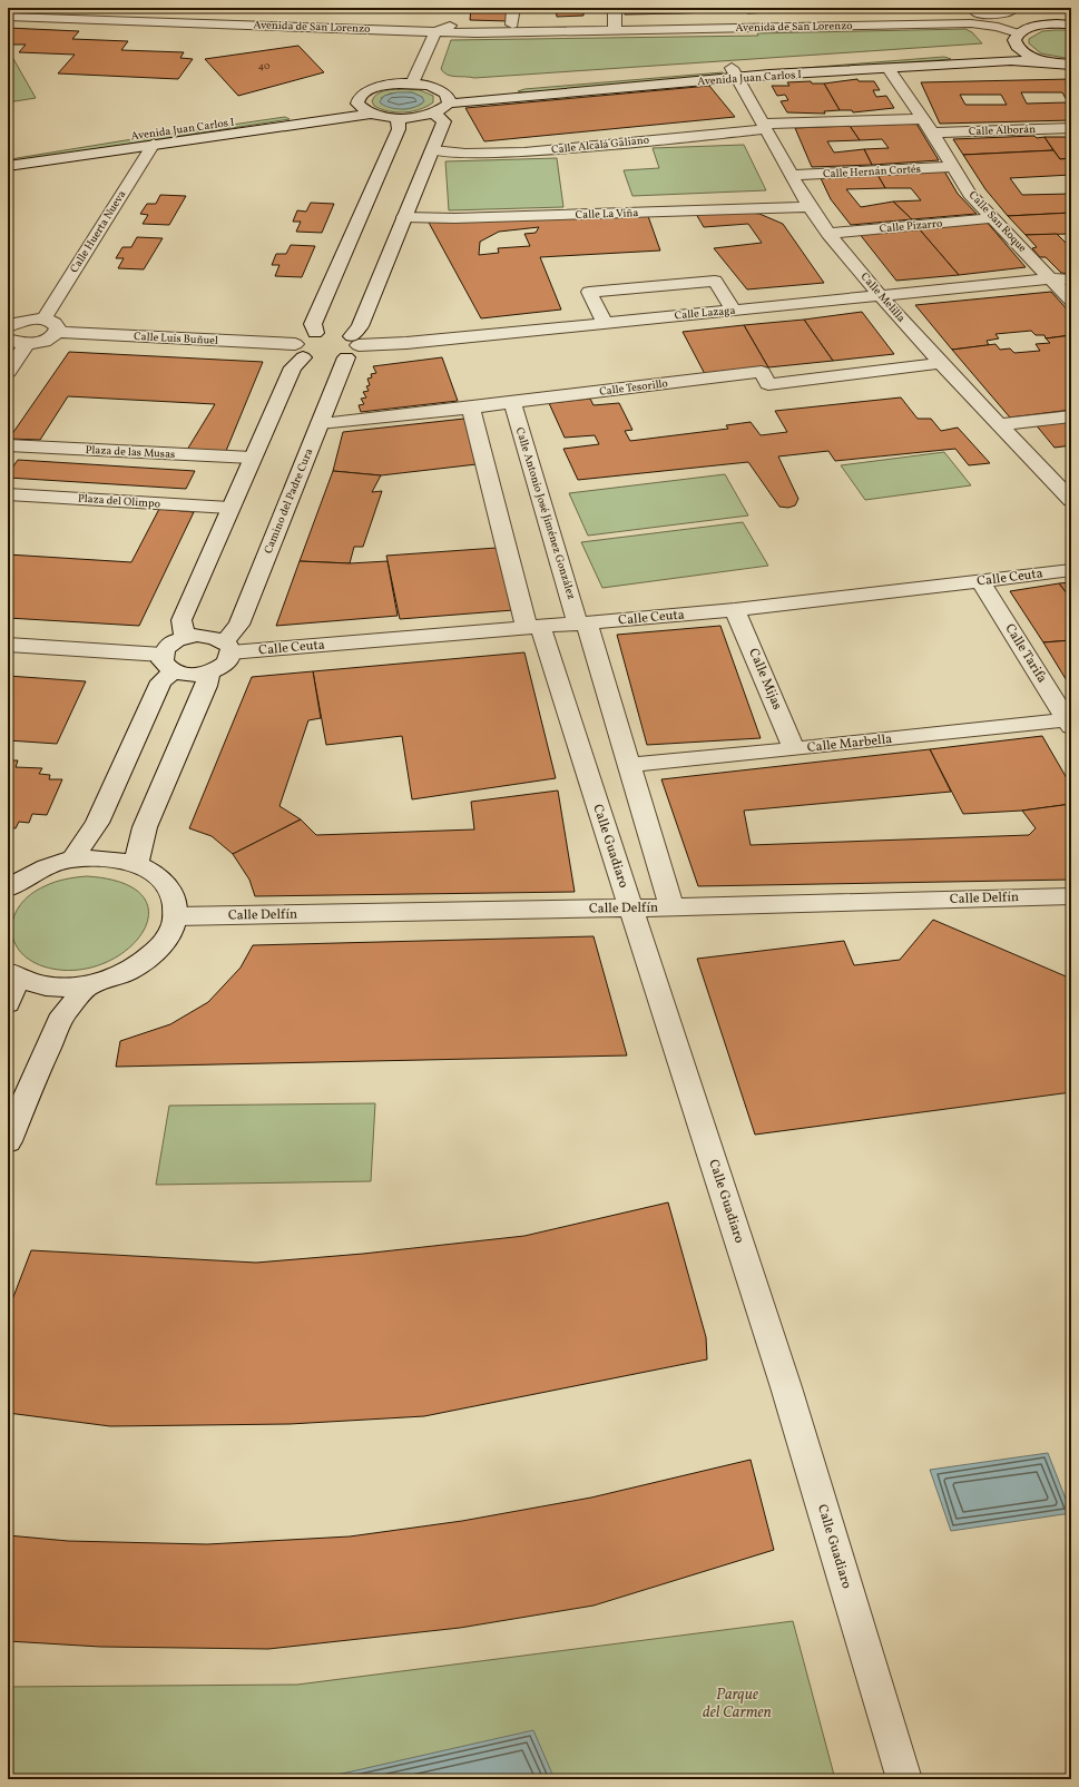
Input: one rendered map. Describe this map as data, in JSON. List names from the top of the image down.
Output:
{
  "streets": {
    "street": [
      "Avenida de San Lorenzo",
      "Avenida Juan Carlos I",
      "Calle Alborán",
      "Calle Alcalá Galiano",
      "Calle Hernán Cortés",
      "Calle La Viña",
      "Calle San Roque",
      "Calle Pizarro",
      "Calle Huerta Nueva",
      "Calle Melilla",
      "Calle Lazaga",
      "Calle Luis Buñuel",
      "Calle Tesorillo",
      "Plaza de las Musas",
      "Plaza del Olimpo",
      "Camino del Padre Cura",
      "Calle Antonio José Jiménez González",
      "Calle Ceuta",
      "Calle Tarifa",
      "Calle Mijas",
      "Calle Marbella",
      "Calle Guadiaro",
      "Calle Delfín"
    ]
  },
  "crossings": [
    ["Avenida de San Lorenzo", "Avenida Juan Carlos I"],
    ["Avenida Juan Carlos I", "Calle San Roque"],
    ["Avenida Juan Carlos I", "Calle Huerta Nueva"],
    ["Avenida Juan Carlos I", "Calle Melilla"],
    ["Calle Alborán", "Calle San Roque"],
    ["Calle Alcalá Galiano", "Calle San Roque"],
    ["Calle Alcalá Galiano", "Calle Melilla"],
    ["Calle Alcalá Galiano", "Camino del Padre Cura"],
    ["Calle Hernán Cortés", "Calle San Roque"],
    ["Calle Hernán Cortés", "Calle Melilla"],
    ["Calle La Viña", "Calle Melilla"],
    ["Calle La Viña", "Camino del Padre Cura"],
    ["Calle San Roque", "Calle Pizarro"],
    ["Calle San Roque", "Calle Lazaga"],
    ["Calle Pizarro", "Calle Melilla"],
    ["Calle Melilla", "Calle Lazaga"],
    ["Calle Melilla", "Calle Tesorillo"],
    ["Calle Lazaga", "Calle Luis Buñuel"],
    ["Calle Lazaga", "Camino del Padre Cura"],
    ["Calle Luis Buñuel", "Camino del Padre Cura"],
    ["Calle Tesorillo", "Camino del Padre Cura"],
    ["Calle Tesorillo", "Calle Antonio José Jiménez González"],
    ["Plaza de las Musas", "Camino del Padre Cura"],
    ["Plaza del Olimpo", "Camino del Padre Cura"],
    ["Camino del Padre Cura", "Calle Ceuta"],
    ["Calle Antonio José Jiménez González", "Calle Ceuta"],
    ["Calle Ceuta", "Calle Tarifa"],
    ["Calle Ceuta", "Calle Mijas"],
    ["Calle Ceuta", "Calle Guadiaro"],
    ["Calle Tarifa", "Calle Marbella"],
    ["Calle Mijas", "Calle Marbella"],
    ["Calle Guadiaro", "Calle Delfín"]
  ],
  "parks": ["Parque del Carmen"],
  "house_numbers": ["40"]
}
